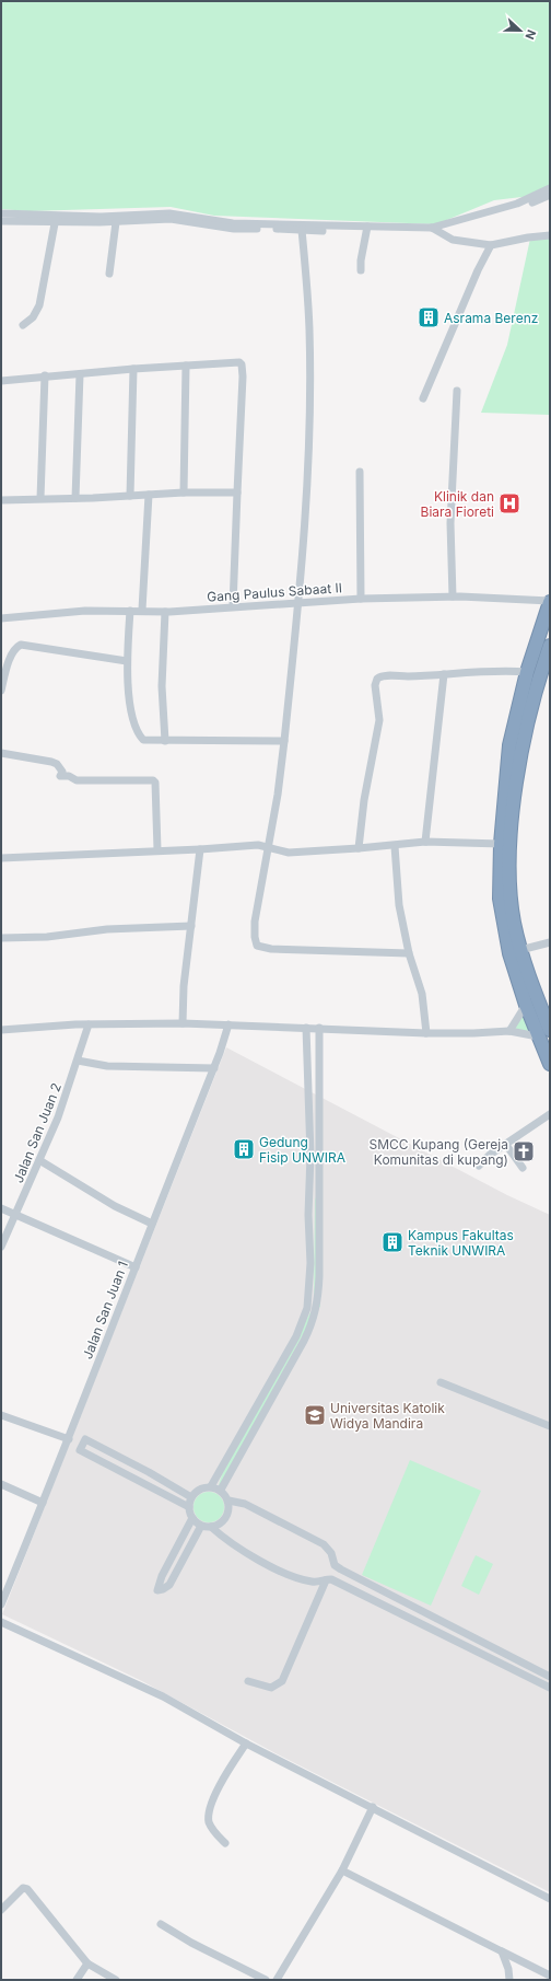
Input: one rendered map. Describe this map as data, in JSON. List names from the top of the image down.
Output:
{
  "streets": {
    "street": ["Gang Paulus Sabaat II", "Jalan San Juan 2", "Jalan San Juan 1"]
  },
  "places": {
    "building": ["Asrama Berenz", "Gedung Fisip UNWIRA", "Kampus Fakultas Teknik UNWIRA"],
    "hospital": ["Klinik dan Biara Fioreti"],
    "church": ["SMCC Kupang (Gereja Komunitas di kupang)"],
    "school or university": ["Universitas Katolik Widya Mandira"]
  },
  "north": "right"
}
